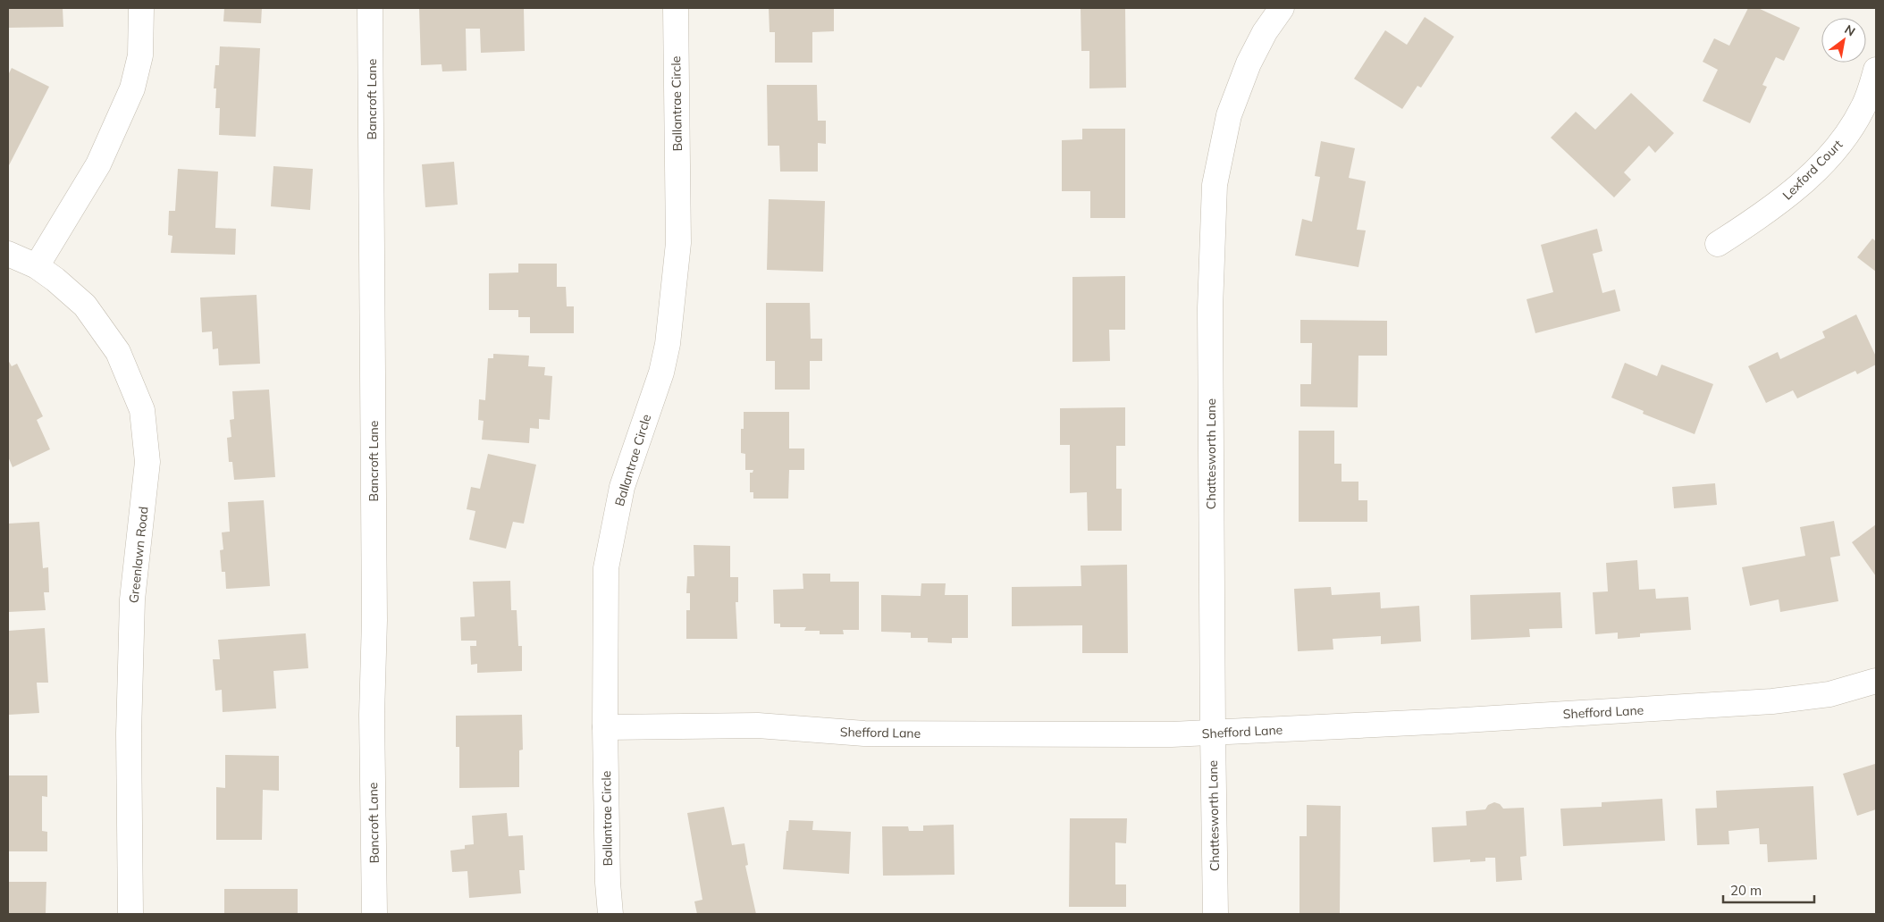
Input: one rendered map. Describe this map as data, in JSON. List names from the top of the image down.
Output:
{
  "streets": {
    "street": [
      "Bancroft Lane",
      "Ballantrae Circle",
      "Lexford Court",
      "Chattesworth Lane",
      "Greenlawn Road",
      "Shefford Lane"
    ]
  },
  "crossings": [
    ["Ballantrae Circle", "Shefford Lane"],
    ["Chattesworth Lane", "Shefford Lane"]
  ],
  "scale_bar": "20 m",
  "north": "top right"
}
